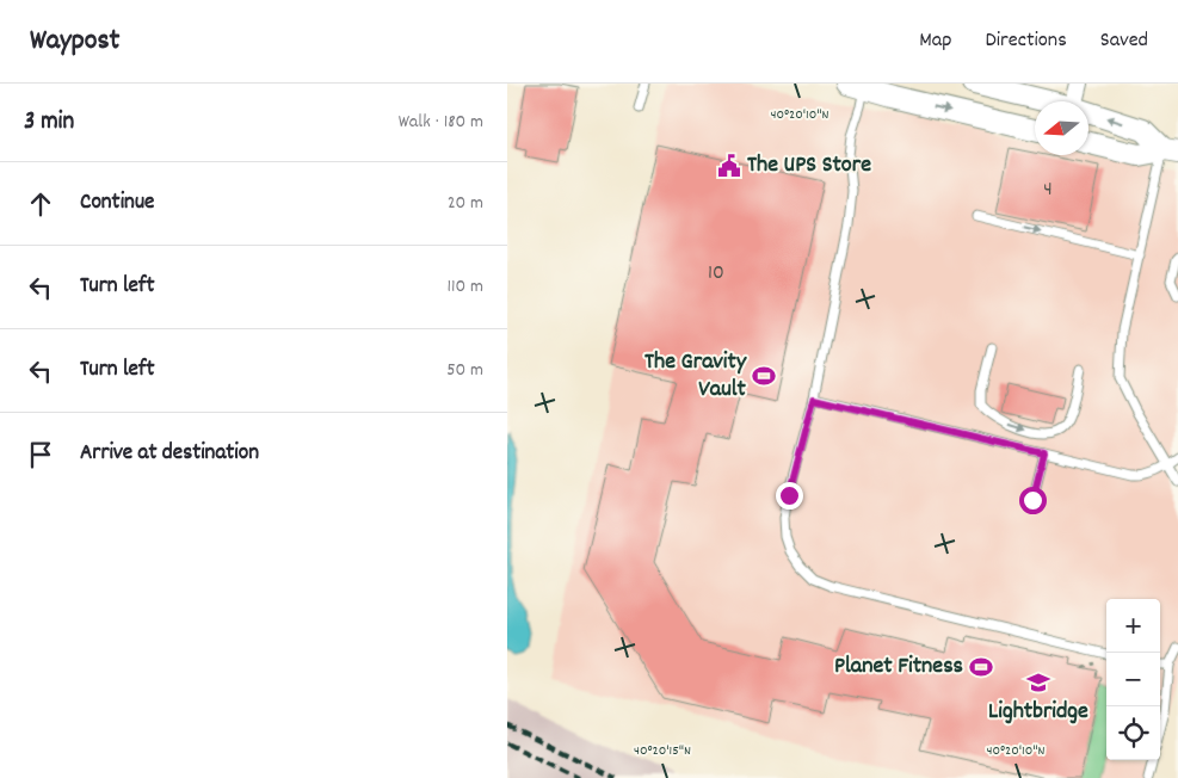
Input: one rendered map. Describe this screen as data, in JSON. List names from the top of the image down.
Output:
{
  "places": {
    "public building": ["The UPS Store"],
    "sports": ["The Gravity Vault", "Planet Fitness"],
    "school or university": ["Lightbridge"]
  },
  "house_numbers": ["4", "10"],
  "north": "left",
  "page": {
    "header": "Waypost",
    "nav": ["Map", "Directions", "Saved"],
    "heading": ["3 min", "Walk · 180 m"],
    "list": [
      ["Continue", "20 m"],
      ["Turn left", "110 m"],
      ["Turn left", "50 m"],
      "Arrive at destination"
    ],
    "map_buttons": ["+", "−"]
  },
  "coordinates": ["40°20'10\"N", "40°20'15\"N"]
}
